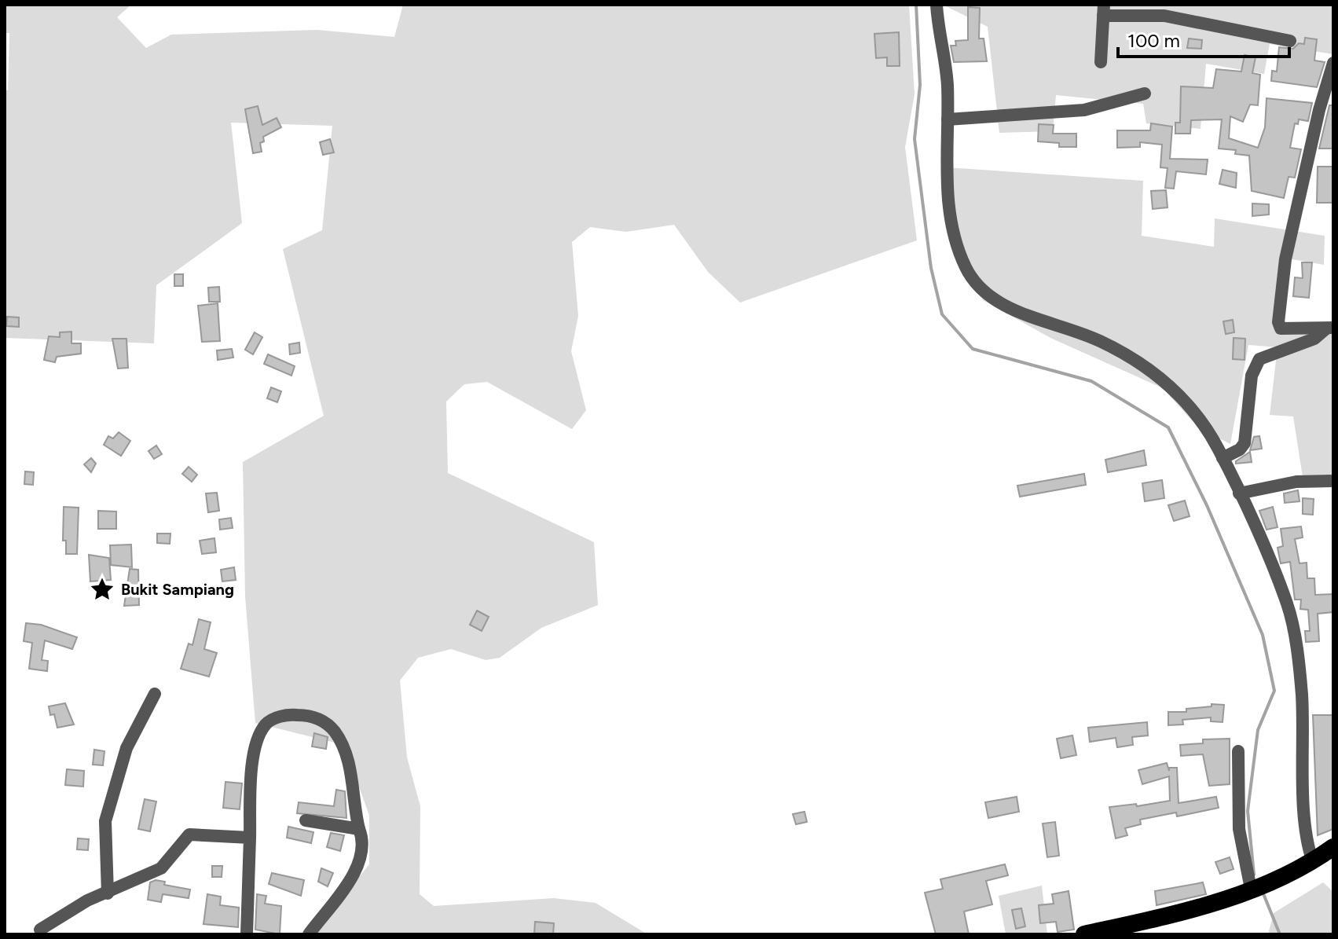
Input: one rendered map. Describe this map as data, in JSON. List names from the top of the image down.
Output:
{
  "places": {
    "place": ["Bukit Sampiang"]
  },
  "scale_bar": "100 m"
}
